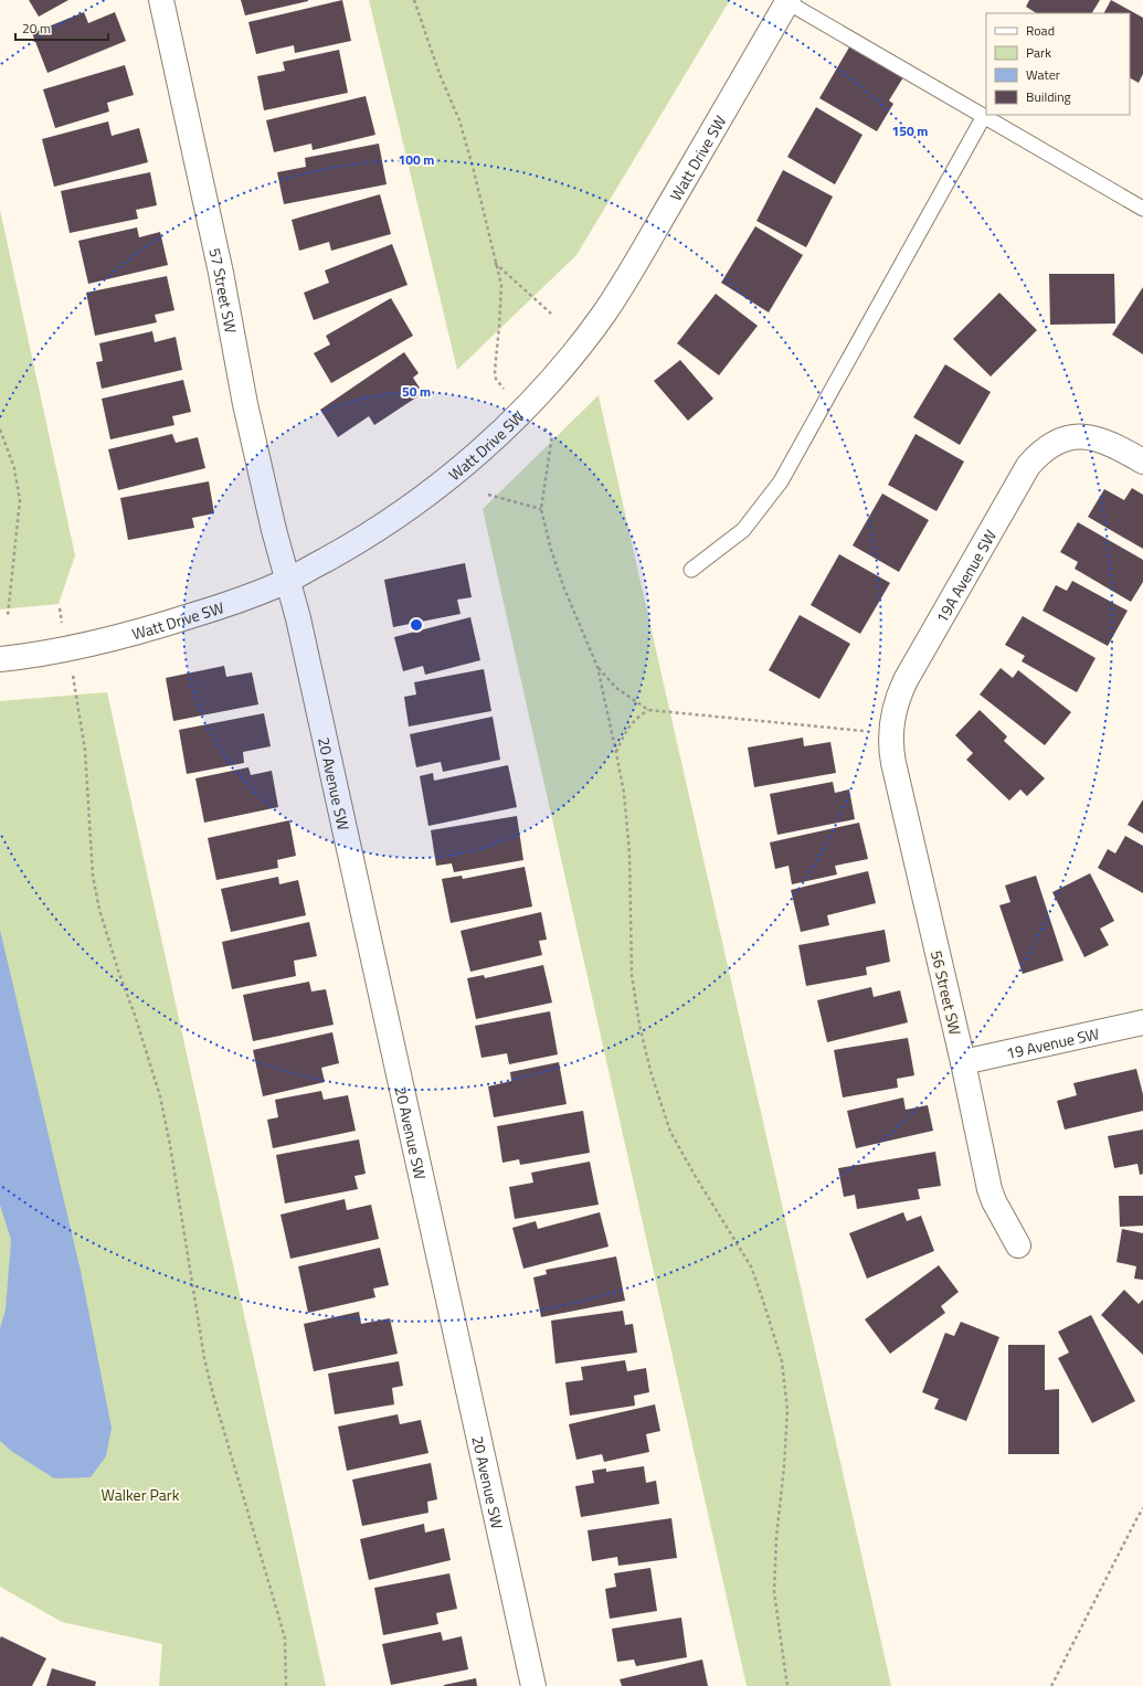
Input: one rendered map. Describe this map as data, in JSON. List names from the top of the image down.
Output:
{
  "streets": {
    "street": [
      "Watt Drive SW",
      "57 Street SW",
      "19A Avenue SW",
      "20 Avenue SW",
      "56 Street SW",
      "19 Avenue SW"
    ]
  },
  "crossings": [
    ["Watt Drive SW", "57 Street SW"],
    ["Watt Drive SW", "20 Avenue SW"],
    ["57 Street SW", "20 Avenue SW"],
    ["19A Avenue SW", "56 Street SW"],
    ["56 Street SW", "19 Avenue SW"]
  ],
  "parks": ["Walker Park"],
  "legend": [
    "Road",
    "Park",
    "Water",
    "Building"
  ],
  "scale_bar": "20 m",
  "rings": ["150 m", "100 m", "50 m"]
}
